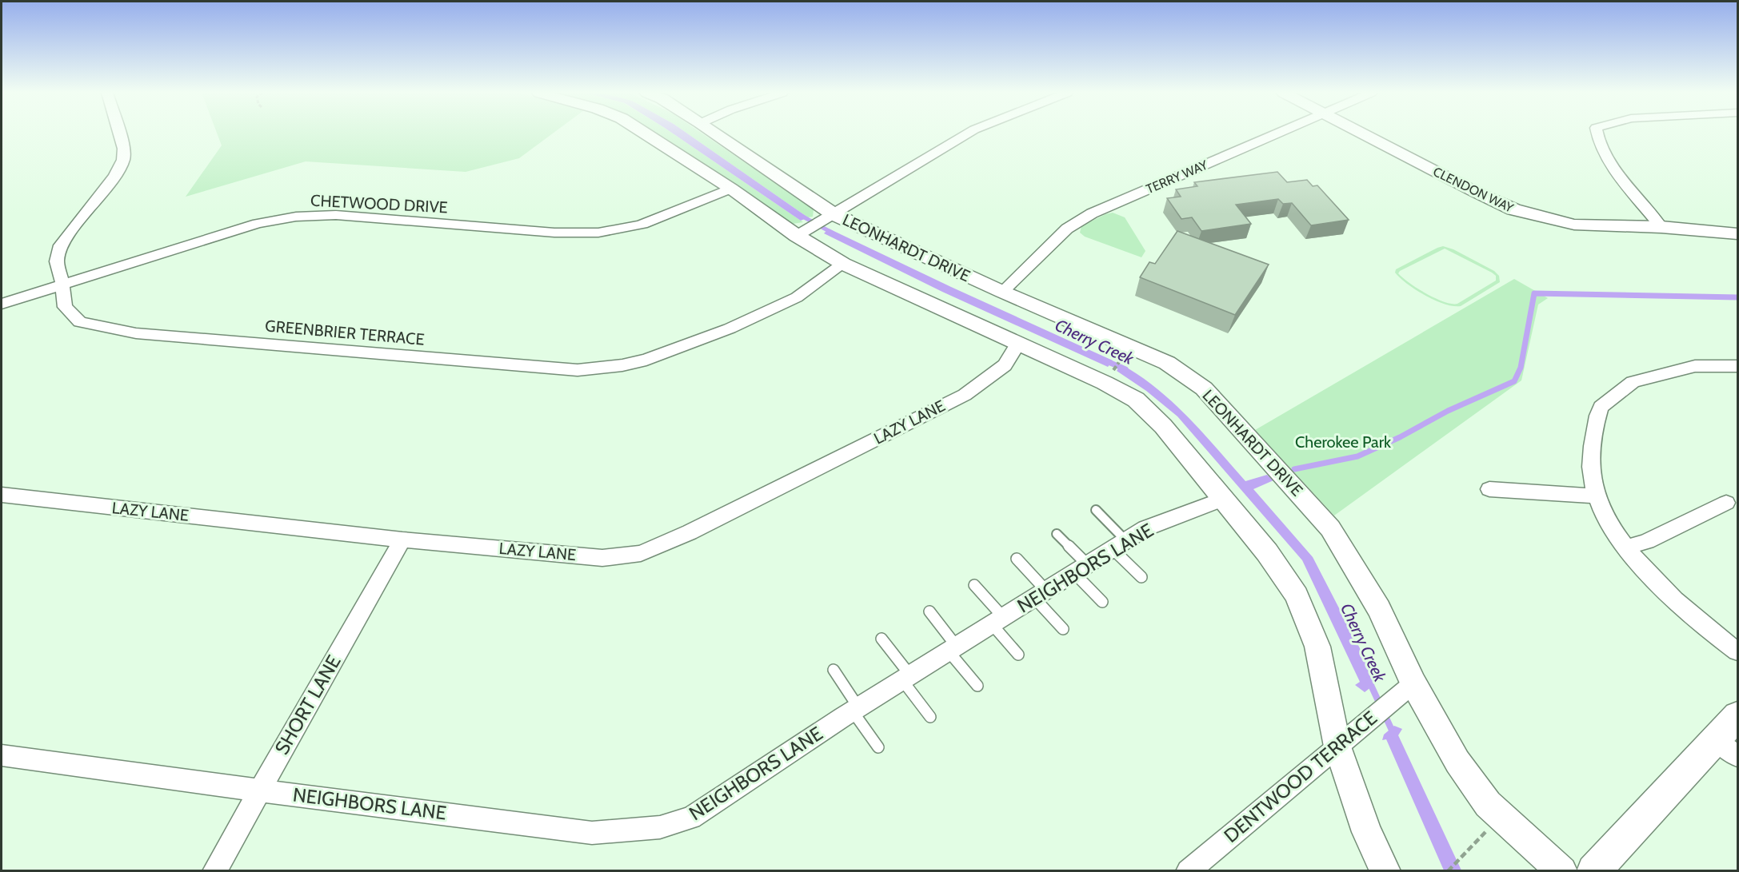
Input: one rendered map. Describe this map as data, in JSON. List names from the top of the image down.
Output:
{
  "streets": {
    "street": [
      "TERRY WAY",
      "CLENDON WAY",
      "CHETWOOD DRIVE",
      "LEONHARDT DRIVE",
      "GREENBRIER TERRACE",
      "LAZY LANE",
      "NEIGHBORS LANE",
      "SHORT LANE",
      "DENTWOOD TERRACE"
    ]
  },
  "crossings": [
    ["TERRY WAY", "LEONHARDT DRIVE"],
    ["CHETWOOD DRIVE", "GREENBRIER TERRACE"],
    ["LEONHARDT DRIVE", "DENTWOOD TERRACE"],
    ["LAZY LANE", "SHORT LANE"],
    ["NEIGHBORS LANE", "SHORT LANE"]
  ],
  "water": ["Cherry Creek"],
  "parks": ["Cherokee Park"]
}
